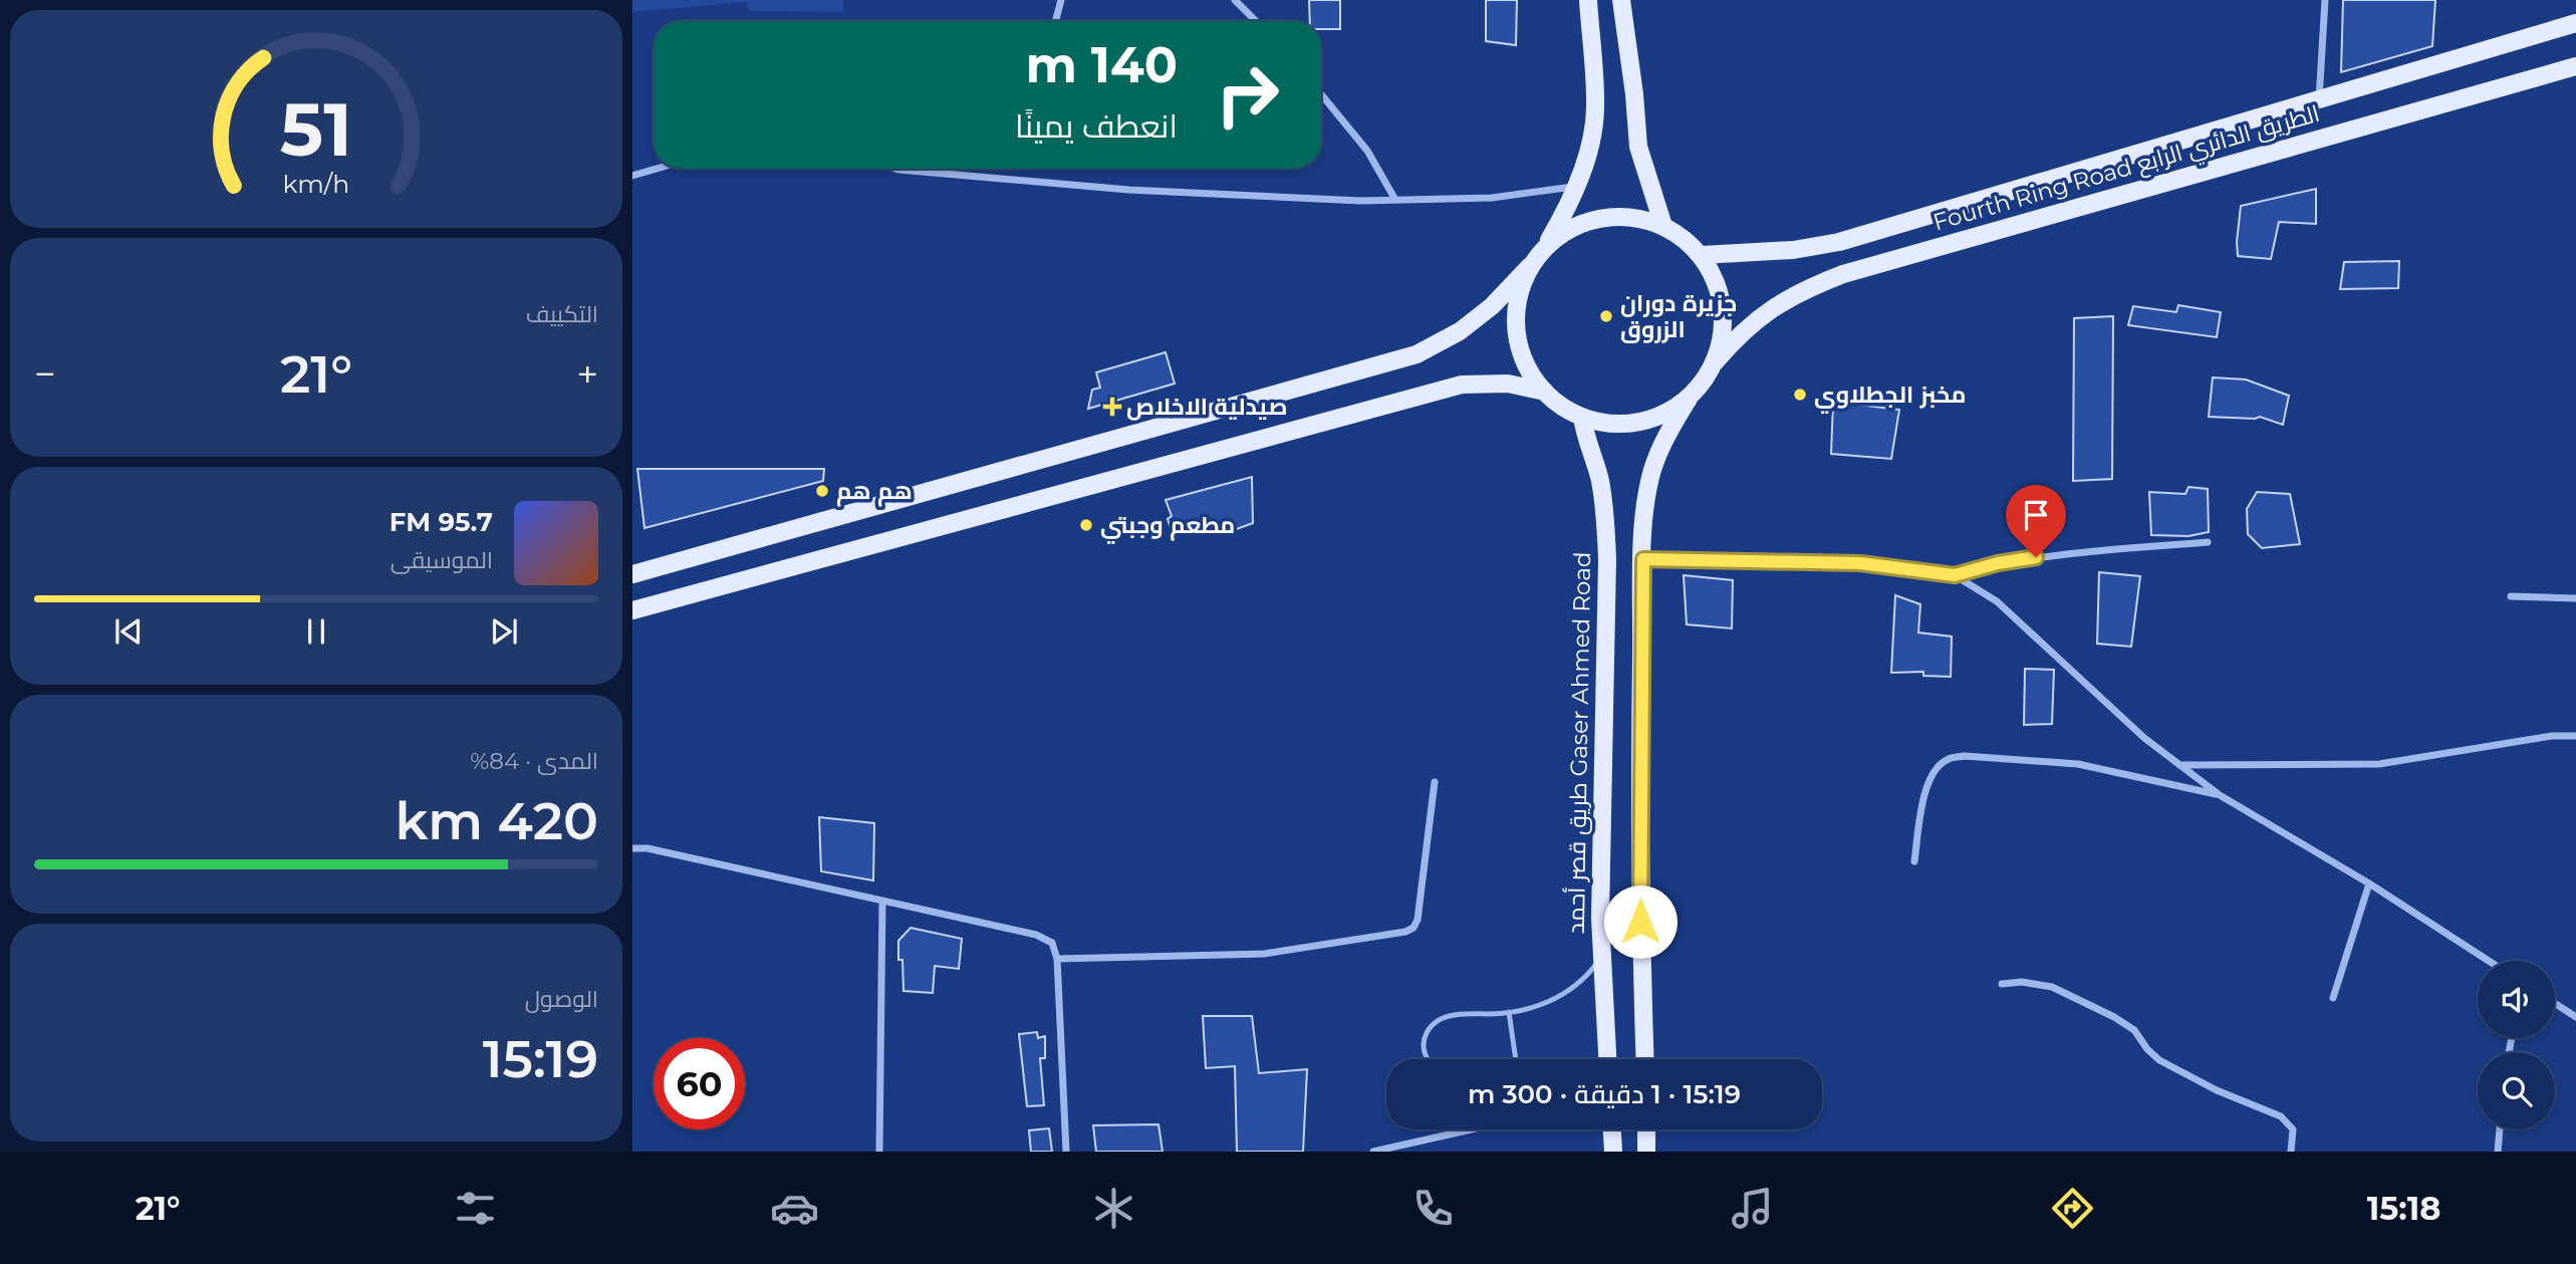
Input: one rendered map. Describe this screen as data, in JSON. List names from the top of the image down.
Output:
{
  "streets": {
    "main road": ["Fourth Ring Road الطريق الدائري الرابع", "طريق قصر أحمد Gaser Ahmed Road"]
  },
  "crossings": [
    ["Fourth Ring Road الطريق الدائري الرابع", "طريق قصر أحمد Gaser Ahmed Road"]
  ],
  "places": {
    "other": [
      "جزيرة دوران الزروق",
      "مخبز الجطلاوي",
      "هم هم",
      "مطعم وجبتي"
    ],
    "health": ["صيدلية الاخلاص"]
  },
  "page": {
    "turn": ["140 m", "انعطف يمينًا"],
    "tile": [
      "التكييف",
      ["المدى · 84%", "420 km"],
      ["الوصول", "15:19"]
    ],
    "heat": ["−", "21°", "+"],
    "song": ["95.7 FM", "الموسيقى"],
    "limit": "60",
    "trip": "15:19 · 1 دقيقة · 300 m",
    "tabs": ["15:18", "21°"],
    "gauge": ["51", "km/h"]
  }
}
